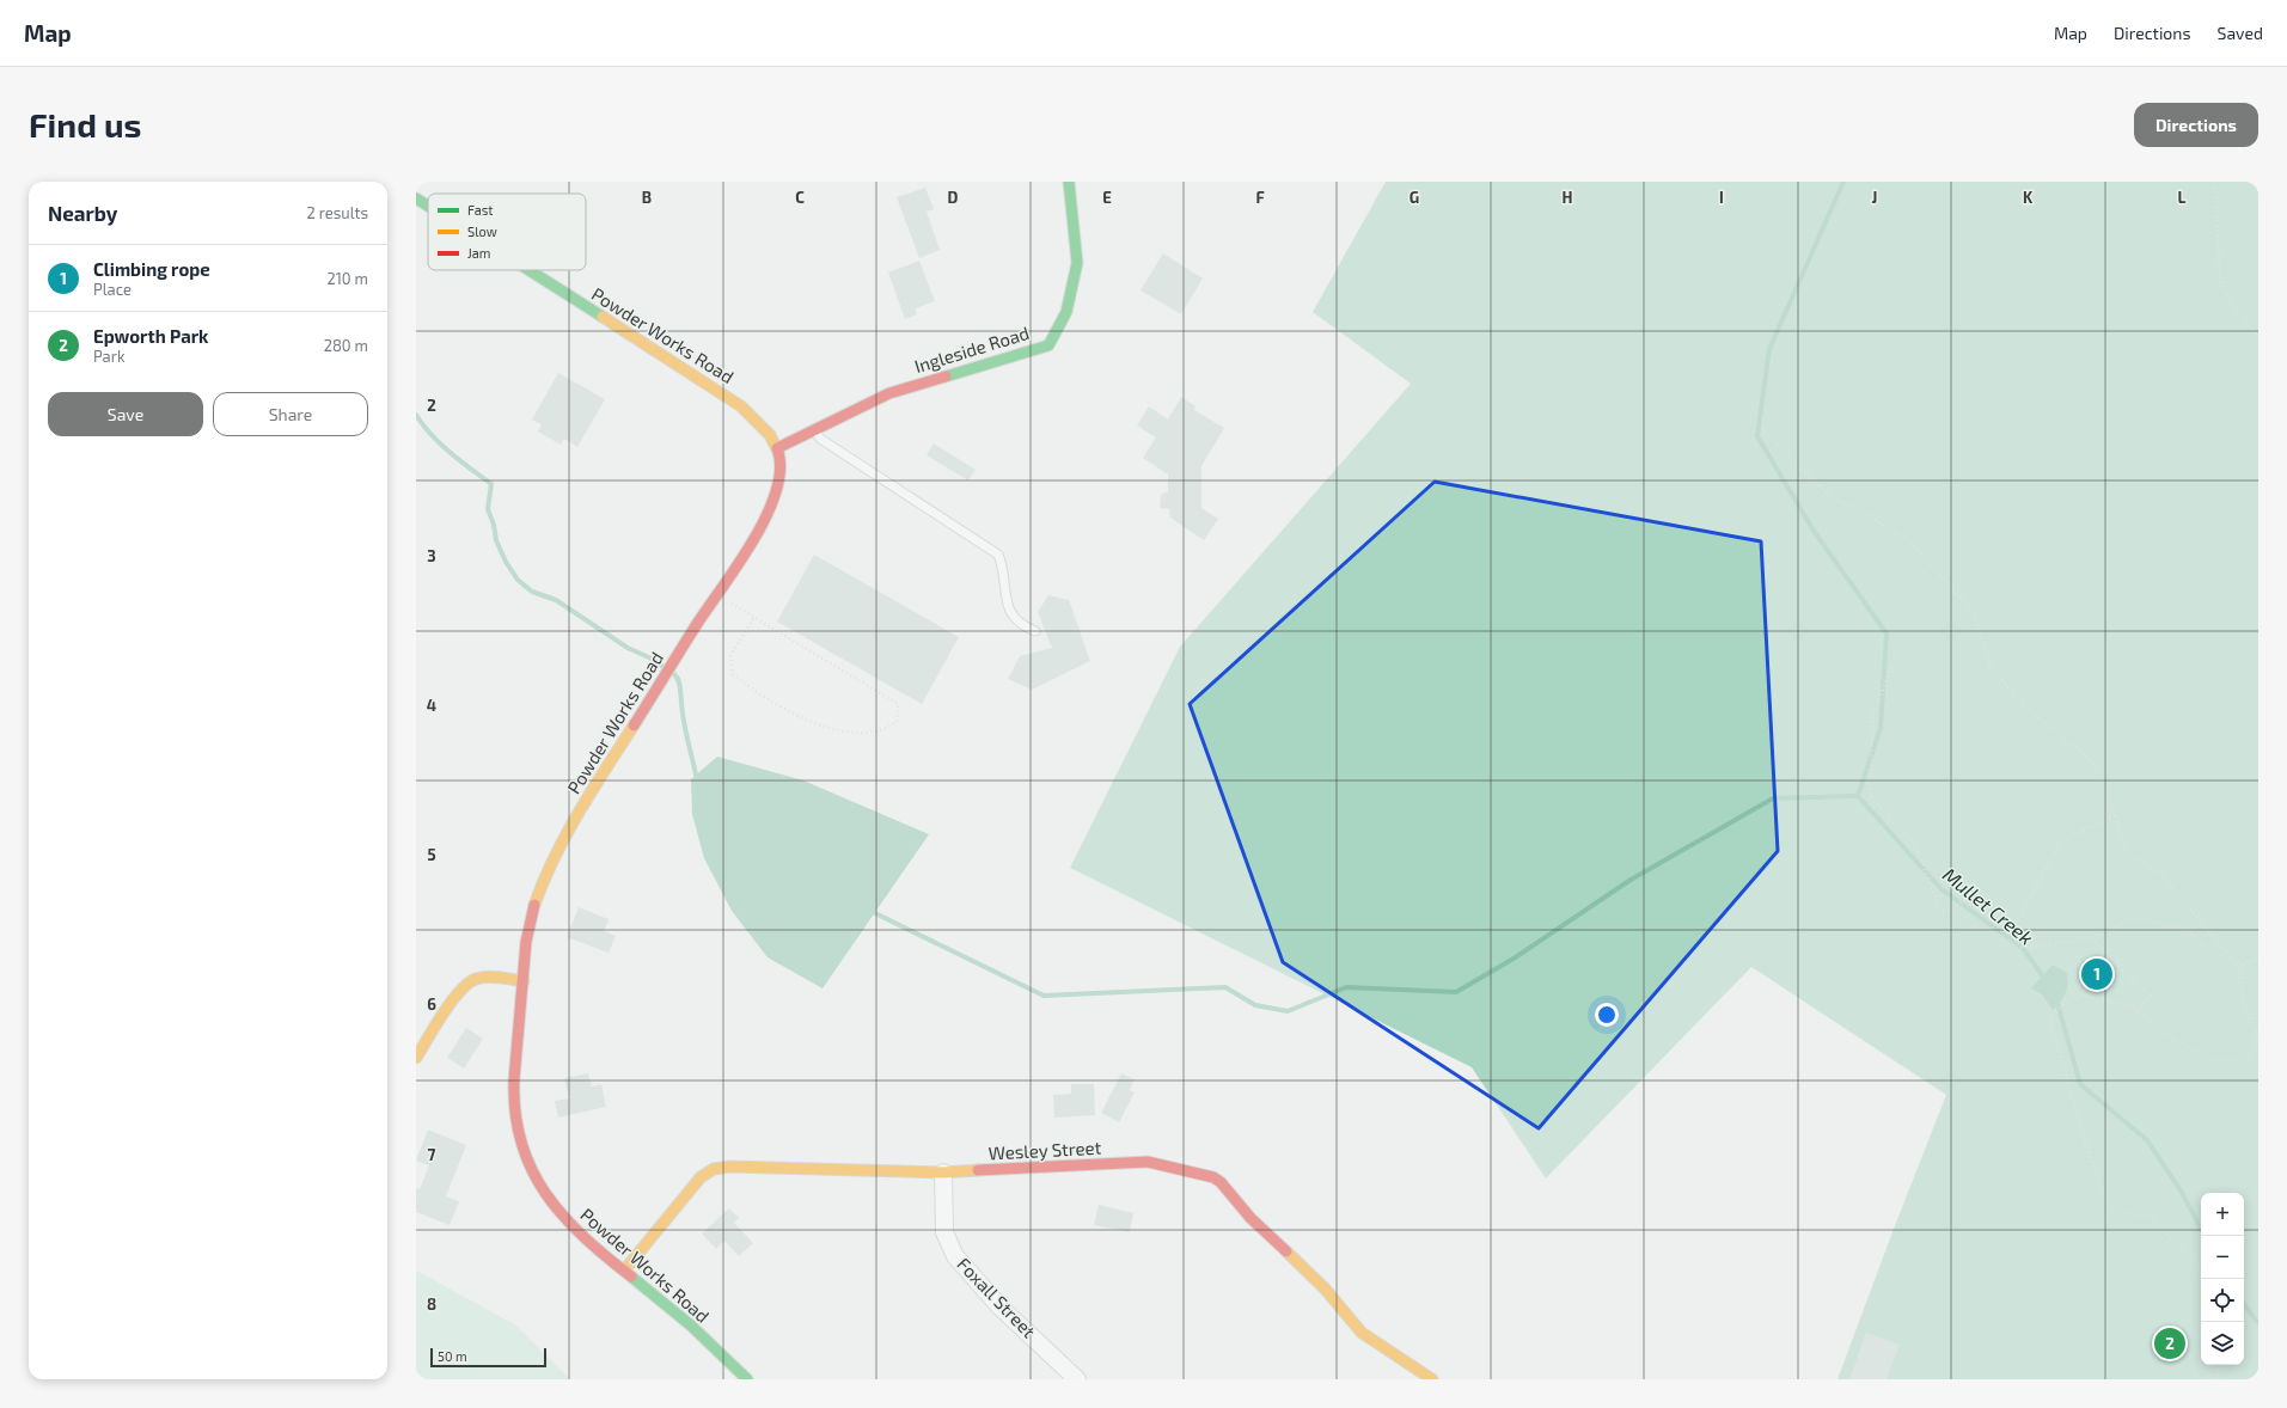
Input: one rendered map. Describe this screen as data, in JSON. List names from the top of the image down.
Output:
{
  "streets": {
    "street": [
      "Powder Works Road",
      "Ingleside Road",
      "Wesley Street",
      "Foxall Street"
    ]
  },
  "crossings": [
    ["Powder Works Road", "Ingleside Road"],
    ["Powder Works Road", "Wesley Street"],
    ["Wesley Street", "Foxall Street"]
  ],
  "water": ["Mullet Creek"],
  "legend": ["Fast", "Slow", "Jam"],
  "scale_bar": "50 m",
  "page": {
    "header": "Map",
    "nav": ["Map", "Directions", "Saved"],
    "buttons": [
      "Directions",
      ["Save", "Share"]
    ],
    "title": "Find us",
    "heading": ["Nearby", "2 results"],
    "list": [
      {
        "mark": "1",
        "name": "Climbing rope",
        "note": "Place",
        "value": "210 m"
      },
      {
        "mark": "2",
        "name": "Epworth Park",
        "note": "Park",
        "value": "280 m"
      }
    ],
    "pins": ["1", "2"],
    "map_buttons": ["+", "−"],
    "scale": "50 m"
  },
  "grid": {
    "columns": [
      "B",
      "C",
      "D",
      "E",
      "F",
      "G",
      "H",
      "I",
      "J",
      "K",
      "L"
    ],
    "rows": [
      "2",
      "3",
      "4",
      "5",
      "6",
      "7",
      "8"
    ]
  }
}
